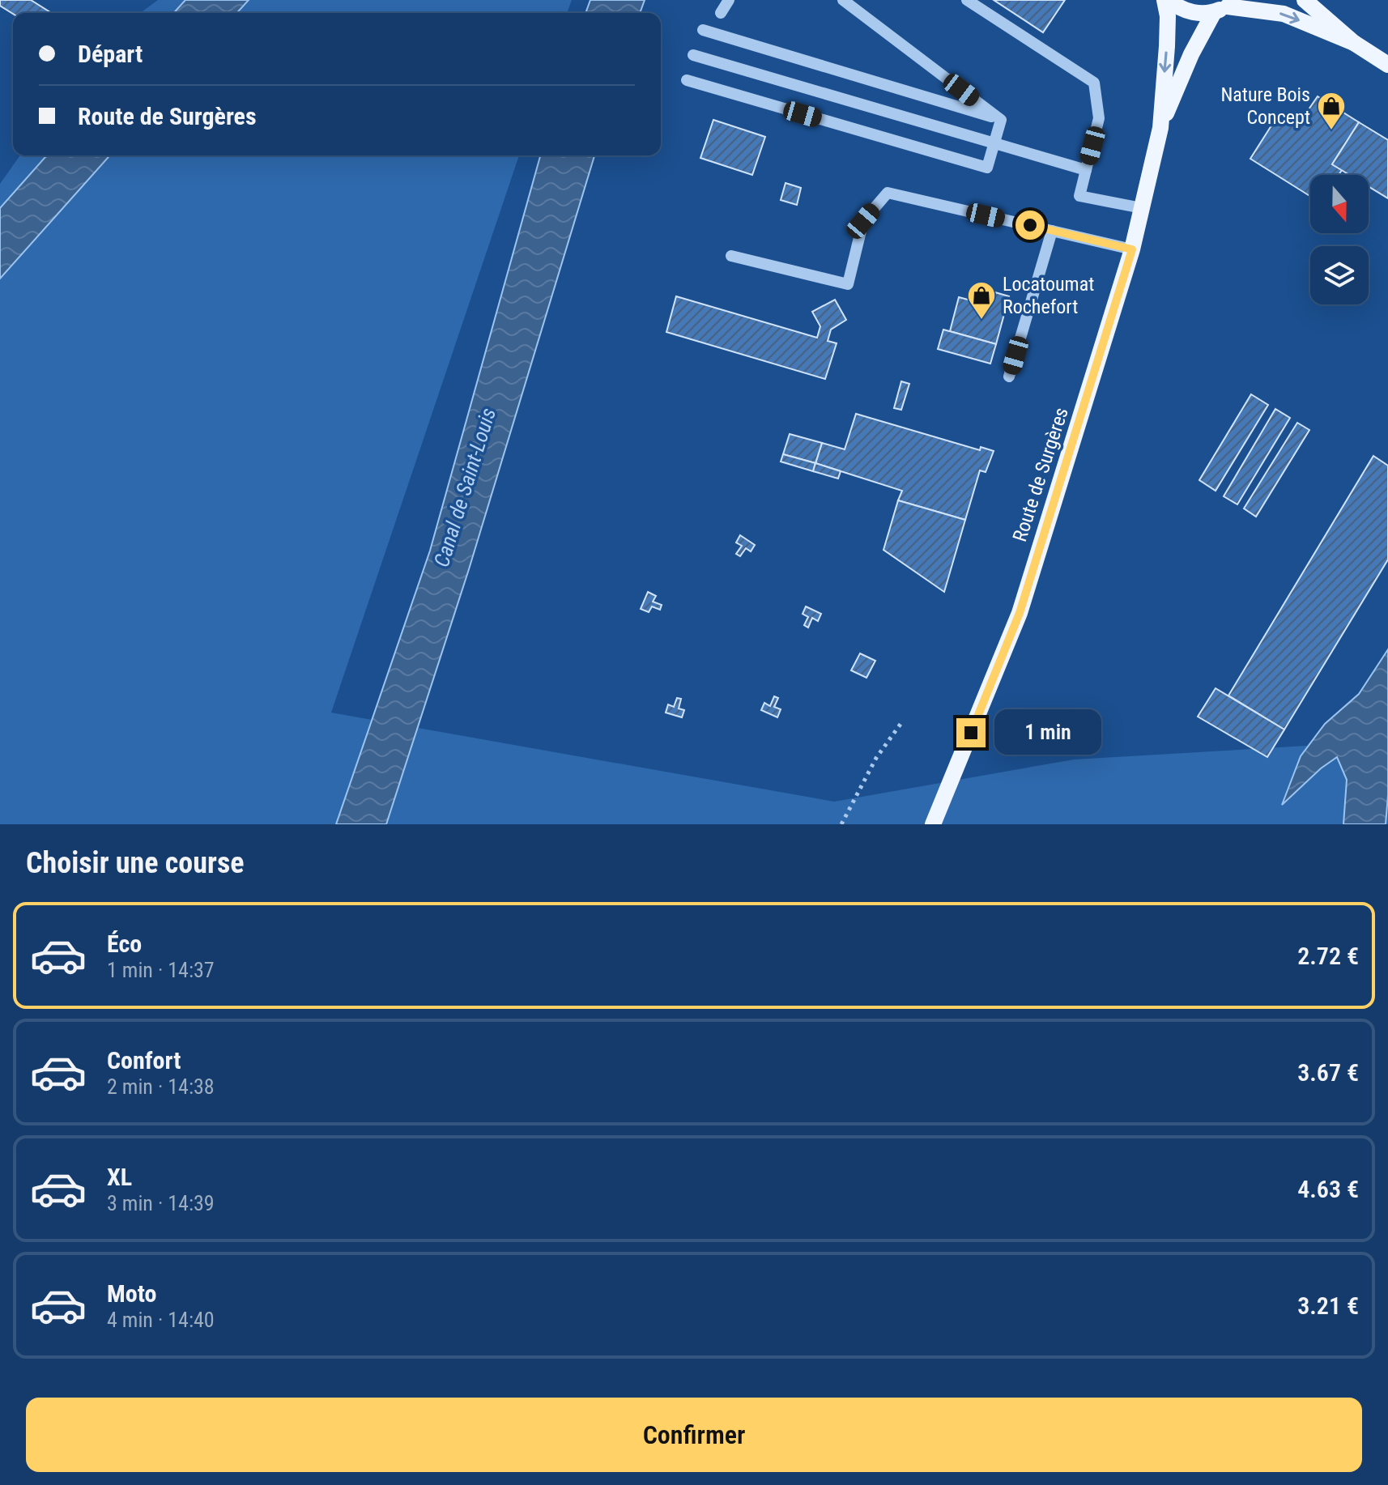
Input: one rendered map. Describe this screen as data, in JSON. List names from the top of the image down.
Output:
{
  "streets": {
    "main road": ["Route de Surgères"]
  },
  "water": ["Canal de Saint-Louis"],
  "places": {
    "shop": ["Nature Bois Concept", "Locatoumat Rochefort"]
  },
  "north": "bottom",
  "page": {
    "banner": ["Départ", "Route de Surgères"],
    "bubble": "1 min",
    "heading": "Choisir une course",
    "list": [
      {
        "name": "Éco",
        "note": "1 min · 14:37",
        "value": "2.72 €"
      },
      {
        "name": "Confort",
        "note": "2 min · 14:38",
        "value": "3.67 €"
      },
      {
        "name": "XL",
        "note": "3 min · 14:39",
        "value": "4.63 €"
      },
      {
        "name": "Moto",
        "note": "4 min · 14:40",
        "value": "3.21 €"
      }
    ],
    "buttons": "Confirmer"
  }
}
